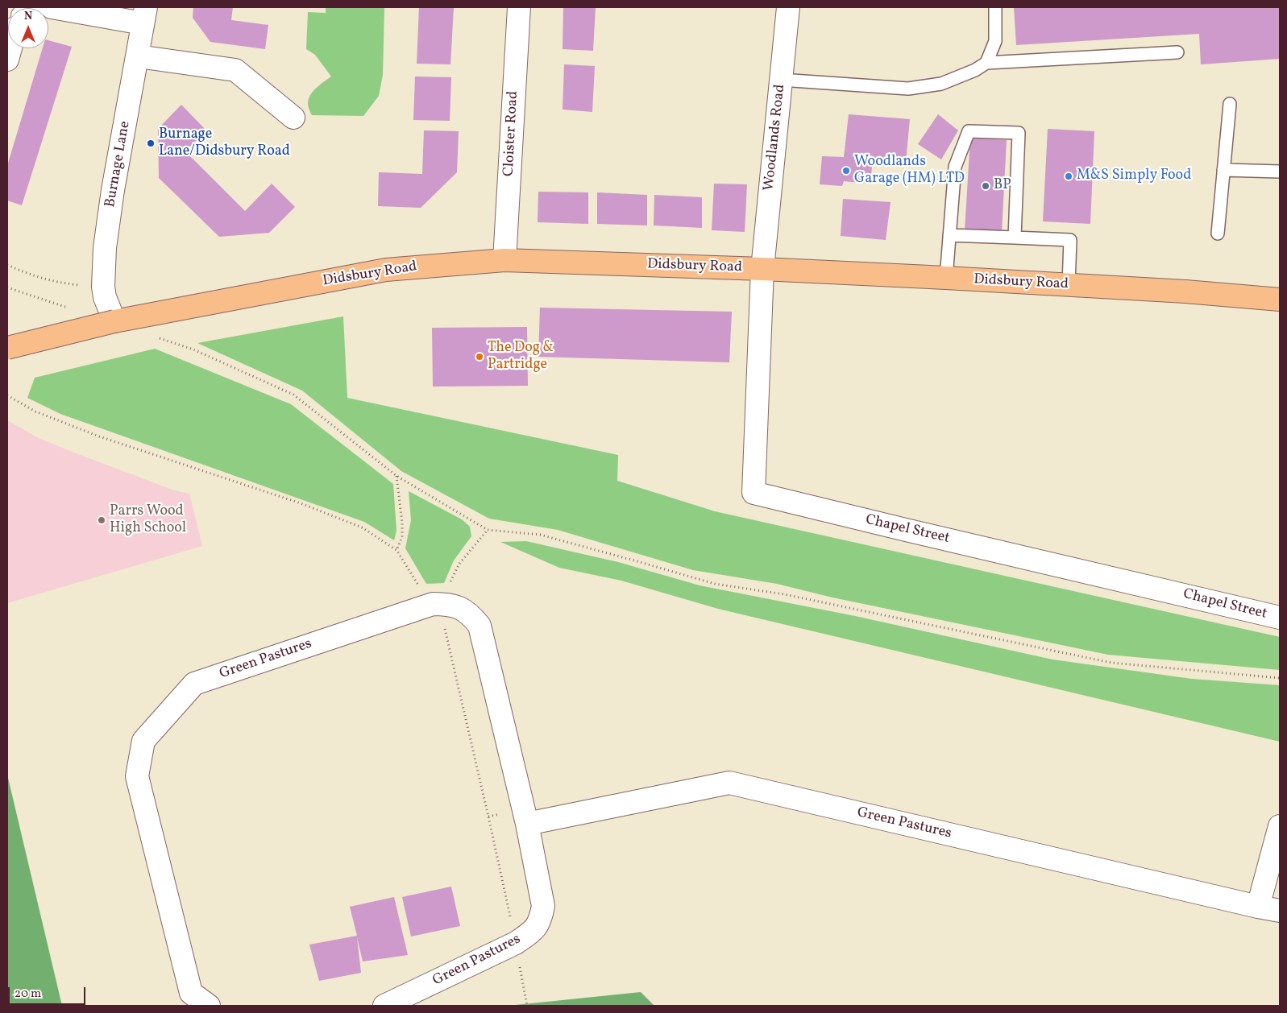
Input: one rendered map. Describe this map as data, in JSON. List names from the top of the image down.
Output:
{
  "streets": {
    "main road": ["Didsbury Road"],
    "street": [
      "Cloister Road",
      "Woodlands Road",
      "Burnage Lane",
      "Chapel Street",
      "Green Pastures"
    ]
  },
  "crossings": [
    ["Cloister Road", "Didsbury Road"],
    ["Woodlands Road", "Didsbury Road"],
    ["Woodlands Road", "Chapel Street"],
    ["Burnage Lane", "Didsbury Road"],
    ["Didsbury Road", "Chapel Street"]
  ],
  "places": [
    "Burnage Lane/Didsbury Road",
    "Woodlands Garage (HM) LTD",
    "M&S Simply Food",
    "BP",
    "The Dog & Partridge",
    "Parrs Wood High School"
  ],
  "scale_bar": "20 m",
  "north": "top"
}
